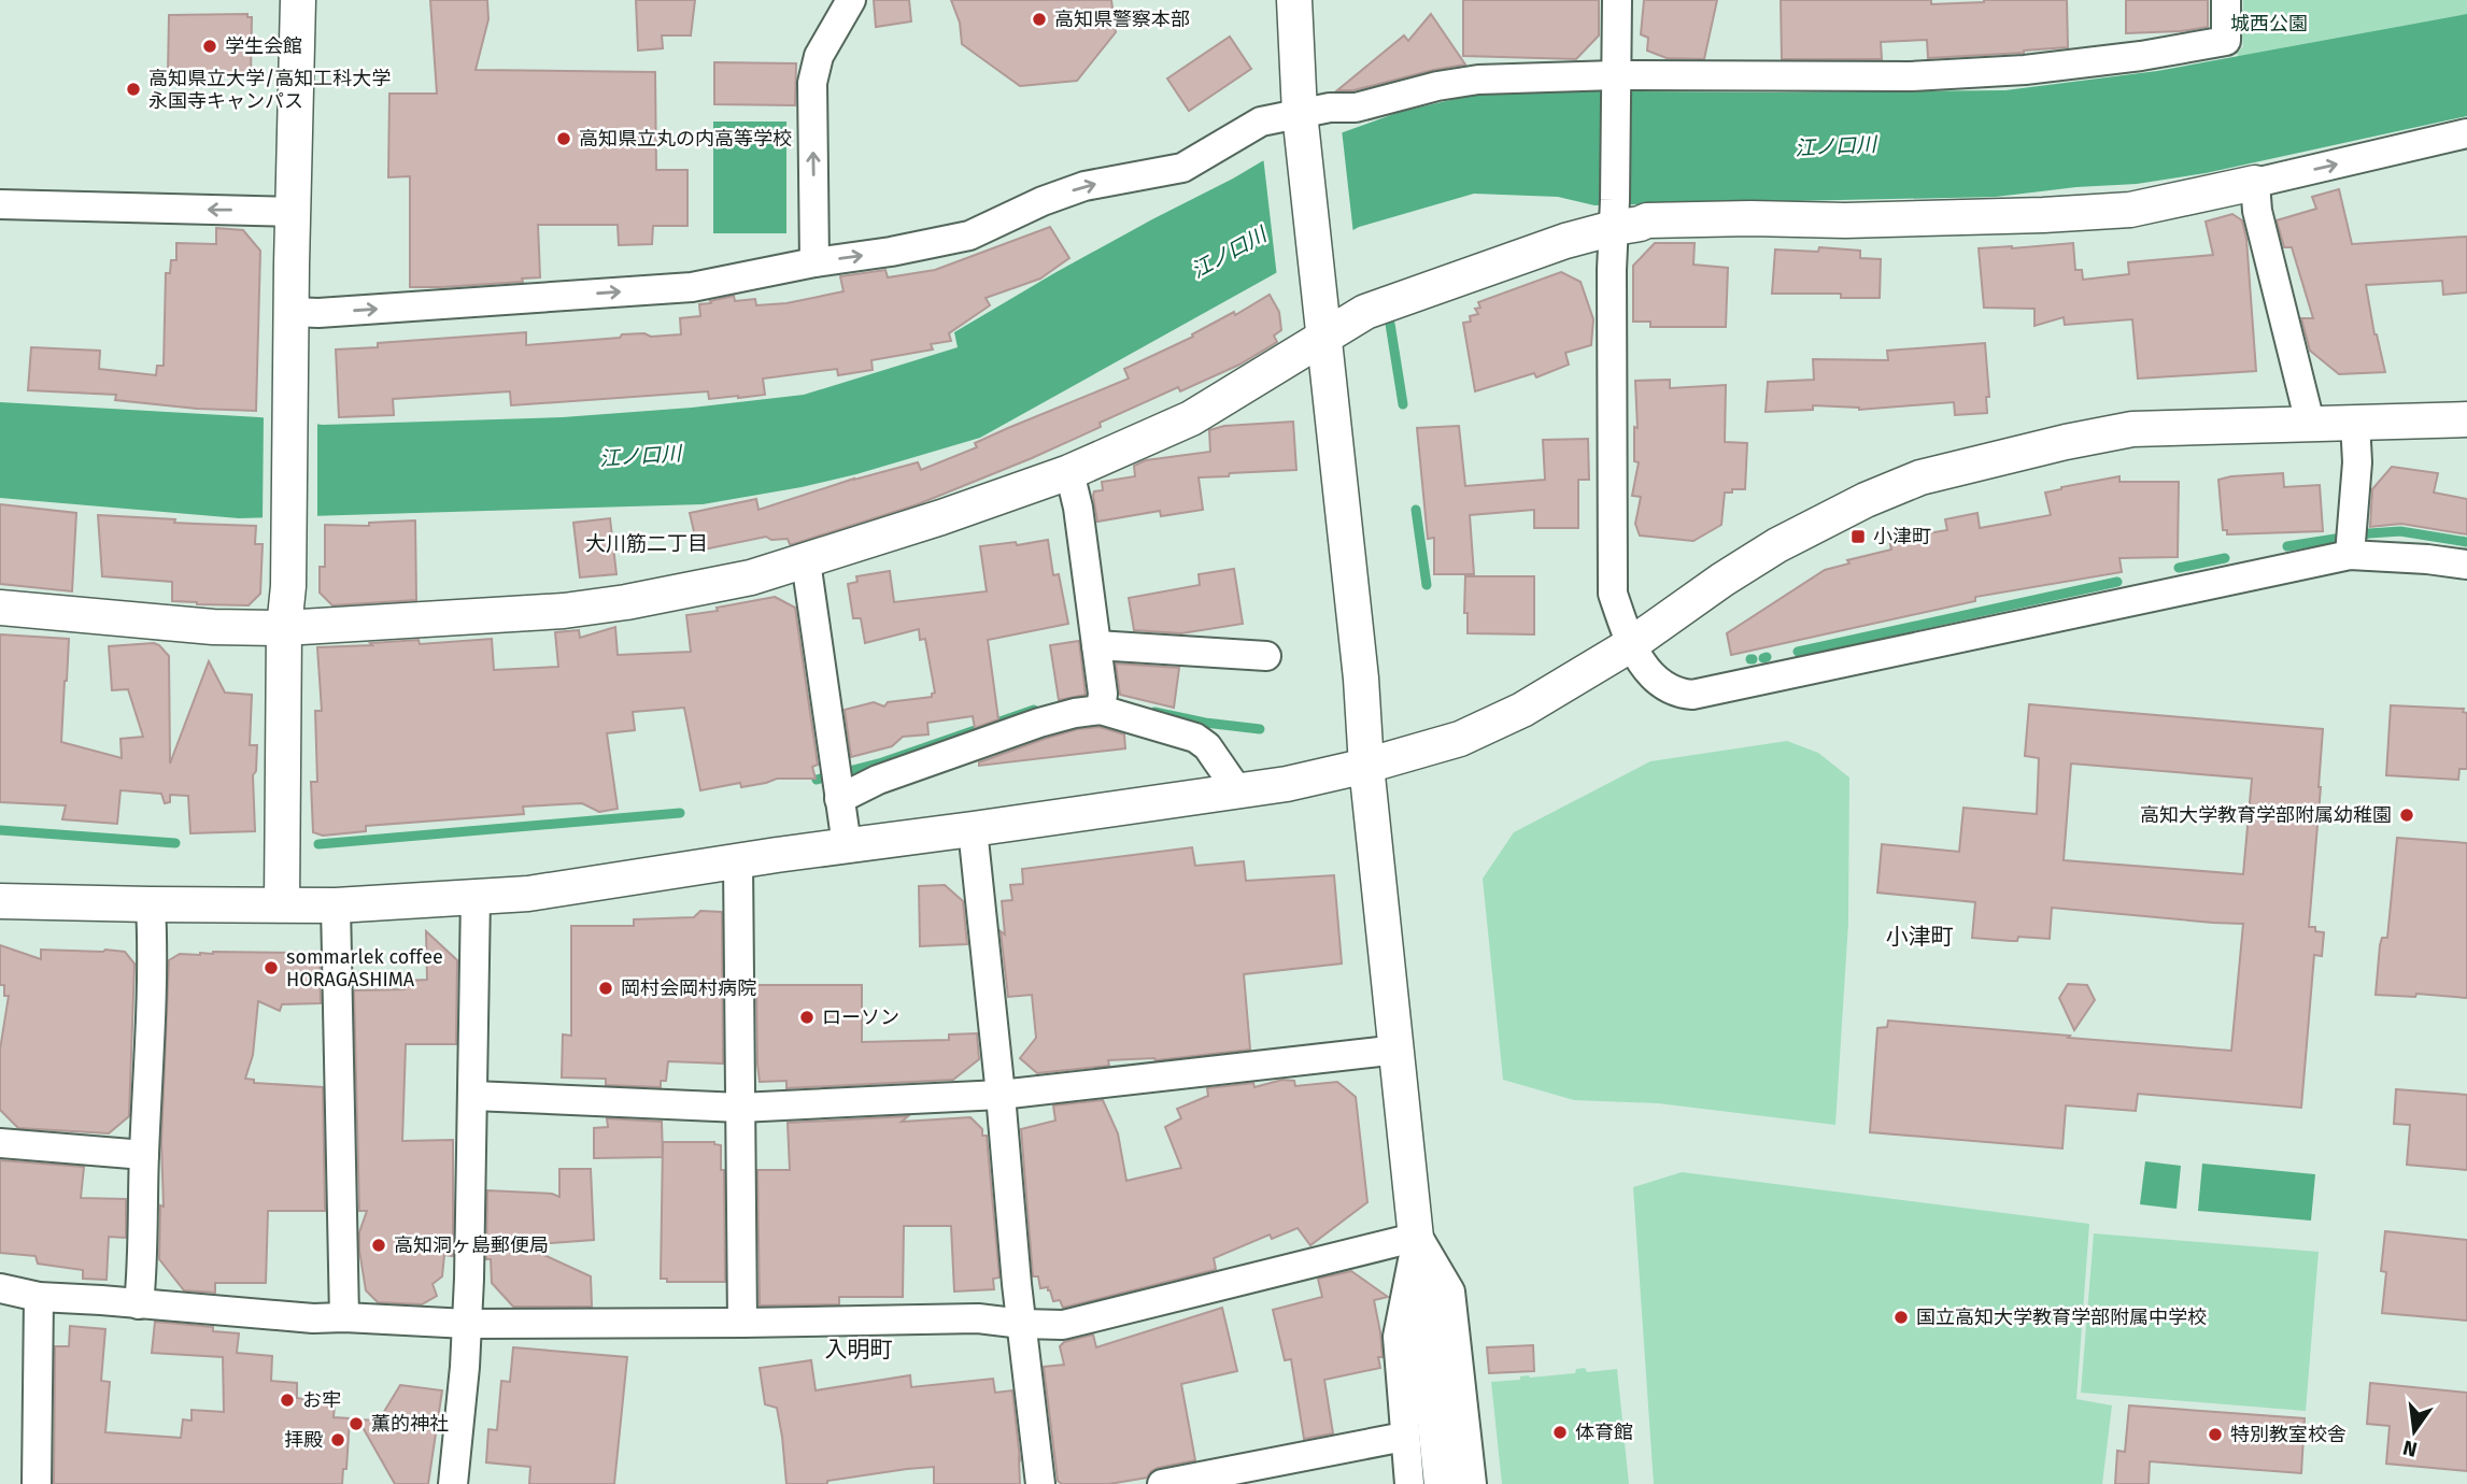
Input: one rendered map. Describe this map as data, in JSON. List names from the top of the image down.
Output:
{
  "districts": ["大川筋二丁目", "小津町", "入明町"],
  "water": ["江ノ口川"],
  "parks": ["城西公園"],
  "places": {
    "other": [
      "高知県警察本部",
      "学生会館",
      "高知県立大学/高知工科大学 永国寺キャンパス",
      "高知県立丸の内高等学校",
      "高知大学教育学部附属幼稚園",
      "sommarlek coffee HORAGASHIMA",
      "岡村会岡村病院",
      "ローソン",
      "高知洞ヶ島郵便局",
      "国立高知大学教育学部附属中学校",
      "お牢",
      "薫的神社",
      "体育館",
      "特別教室校舎",
      "拝殿"
    ],
    "transit": ["小津町"]
  },
  "north": "bottom"
}
